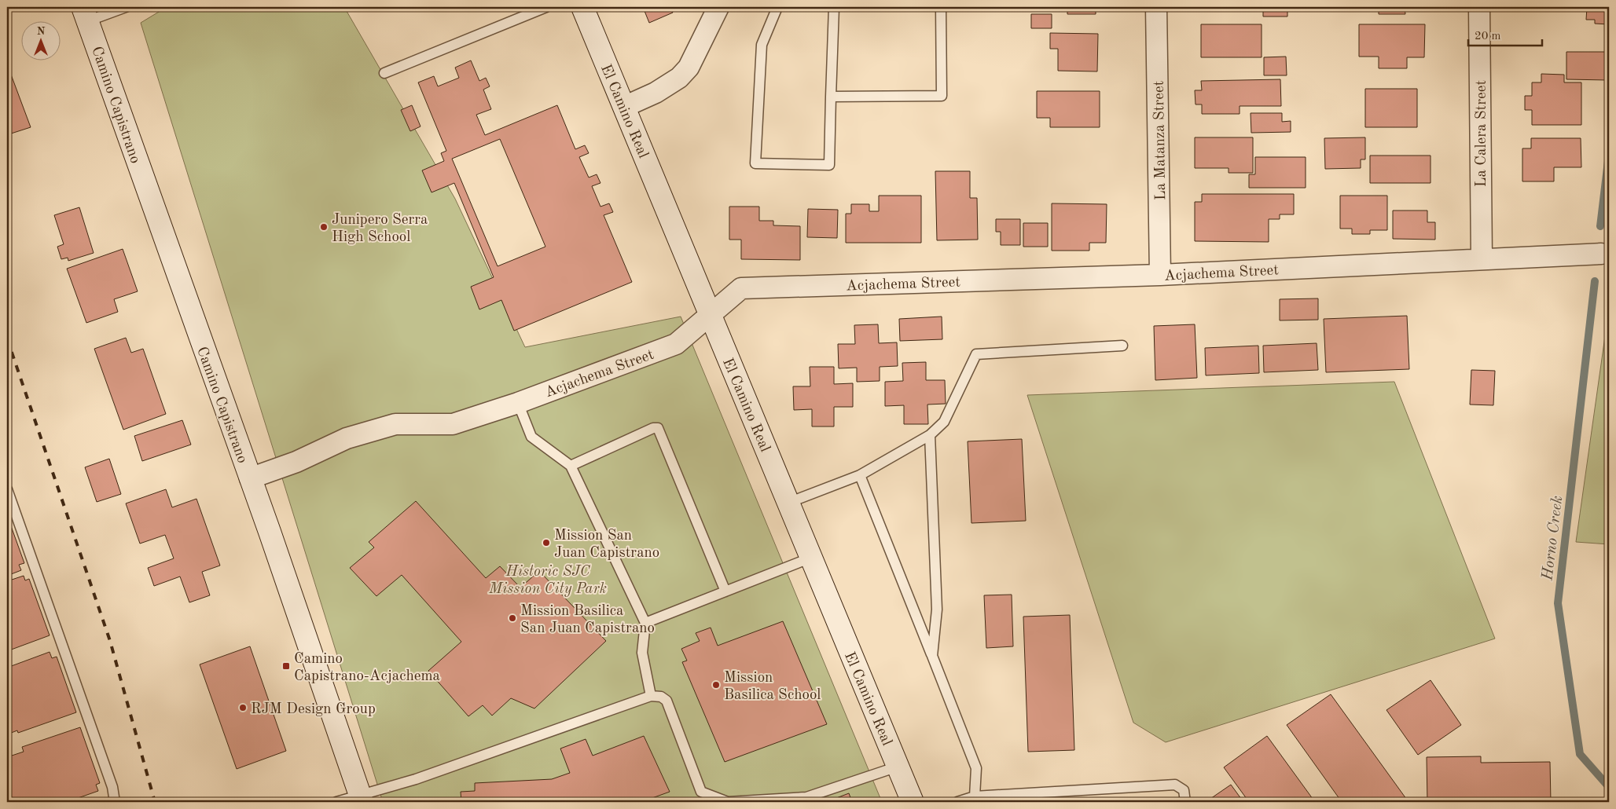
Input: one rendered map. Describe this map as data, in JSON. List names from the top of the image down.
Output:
{
  "streets": {
    "street": [
      "Camino Capistrano",
      "El Camino Real",
      "La Calera Street",
      "La Matanza Street",
      "Acjachema Street"
    ]
  },
  "crossings": [
    ["Camino Capistrano", "Acjachema Street"],
    ["El Camino Real", "Acjachema Street"],
    ["La Calera Street", "Acjachema Street"],
    ["La Matanza Street", "Acjachema Street"]
  ],
  "water": ["Horno Creek"],
  "parks": ["Historic SJC Mission City Park"],
  "places": {
    "other": [
      "Junipero Serra High School",
      "Mission San Juan Capistrano",
      "Mission Basilica San Juan Capistrano",
      "Mission Basilica School",
      "RJM Design Group"
    ],
    "transit": ["Camino Capistrano-Acjachema"]
  },
  "scale_bar": "20 m",
  "north": "top"
}
